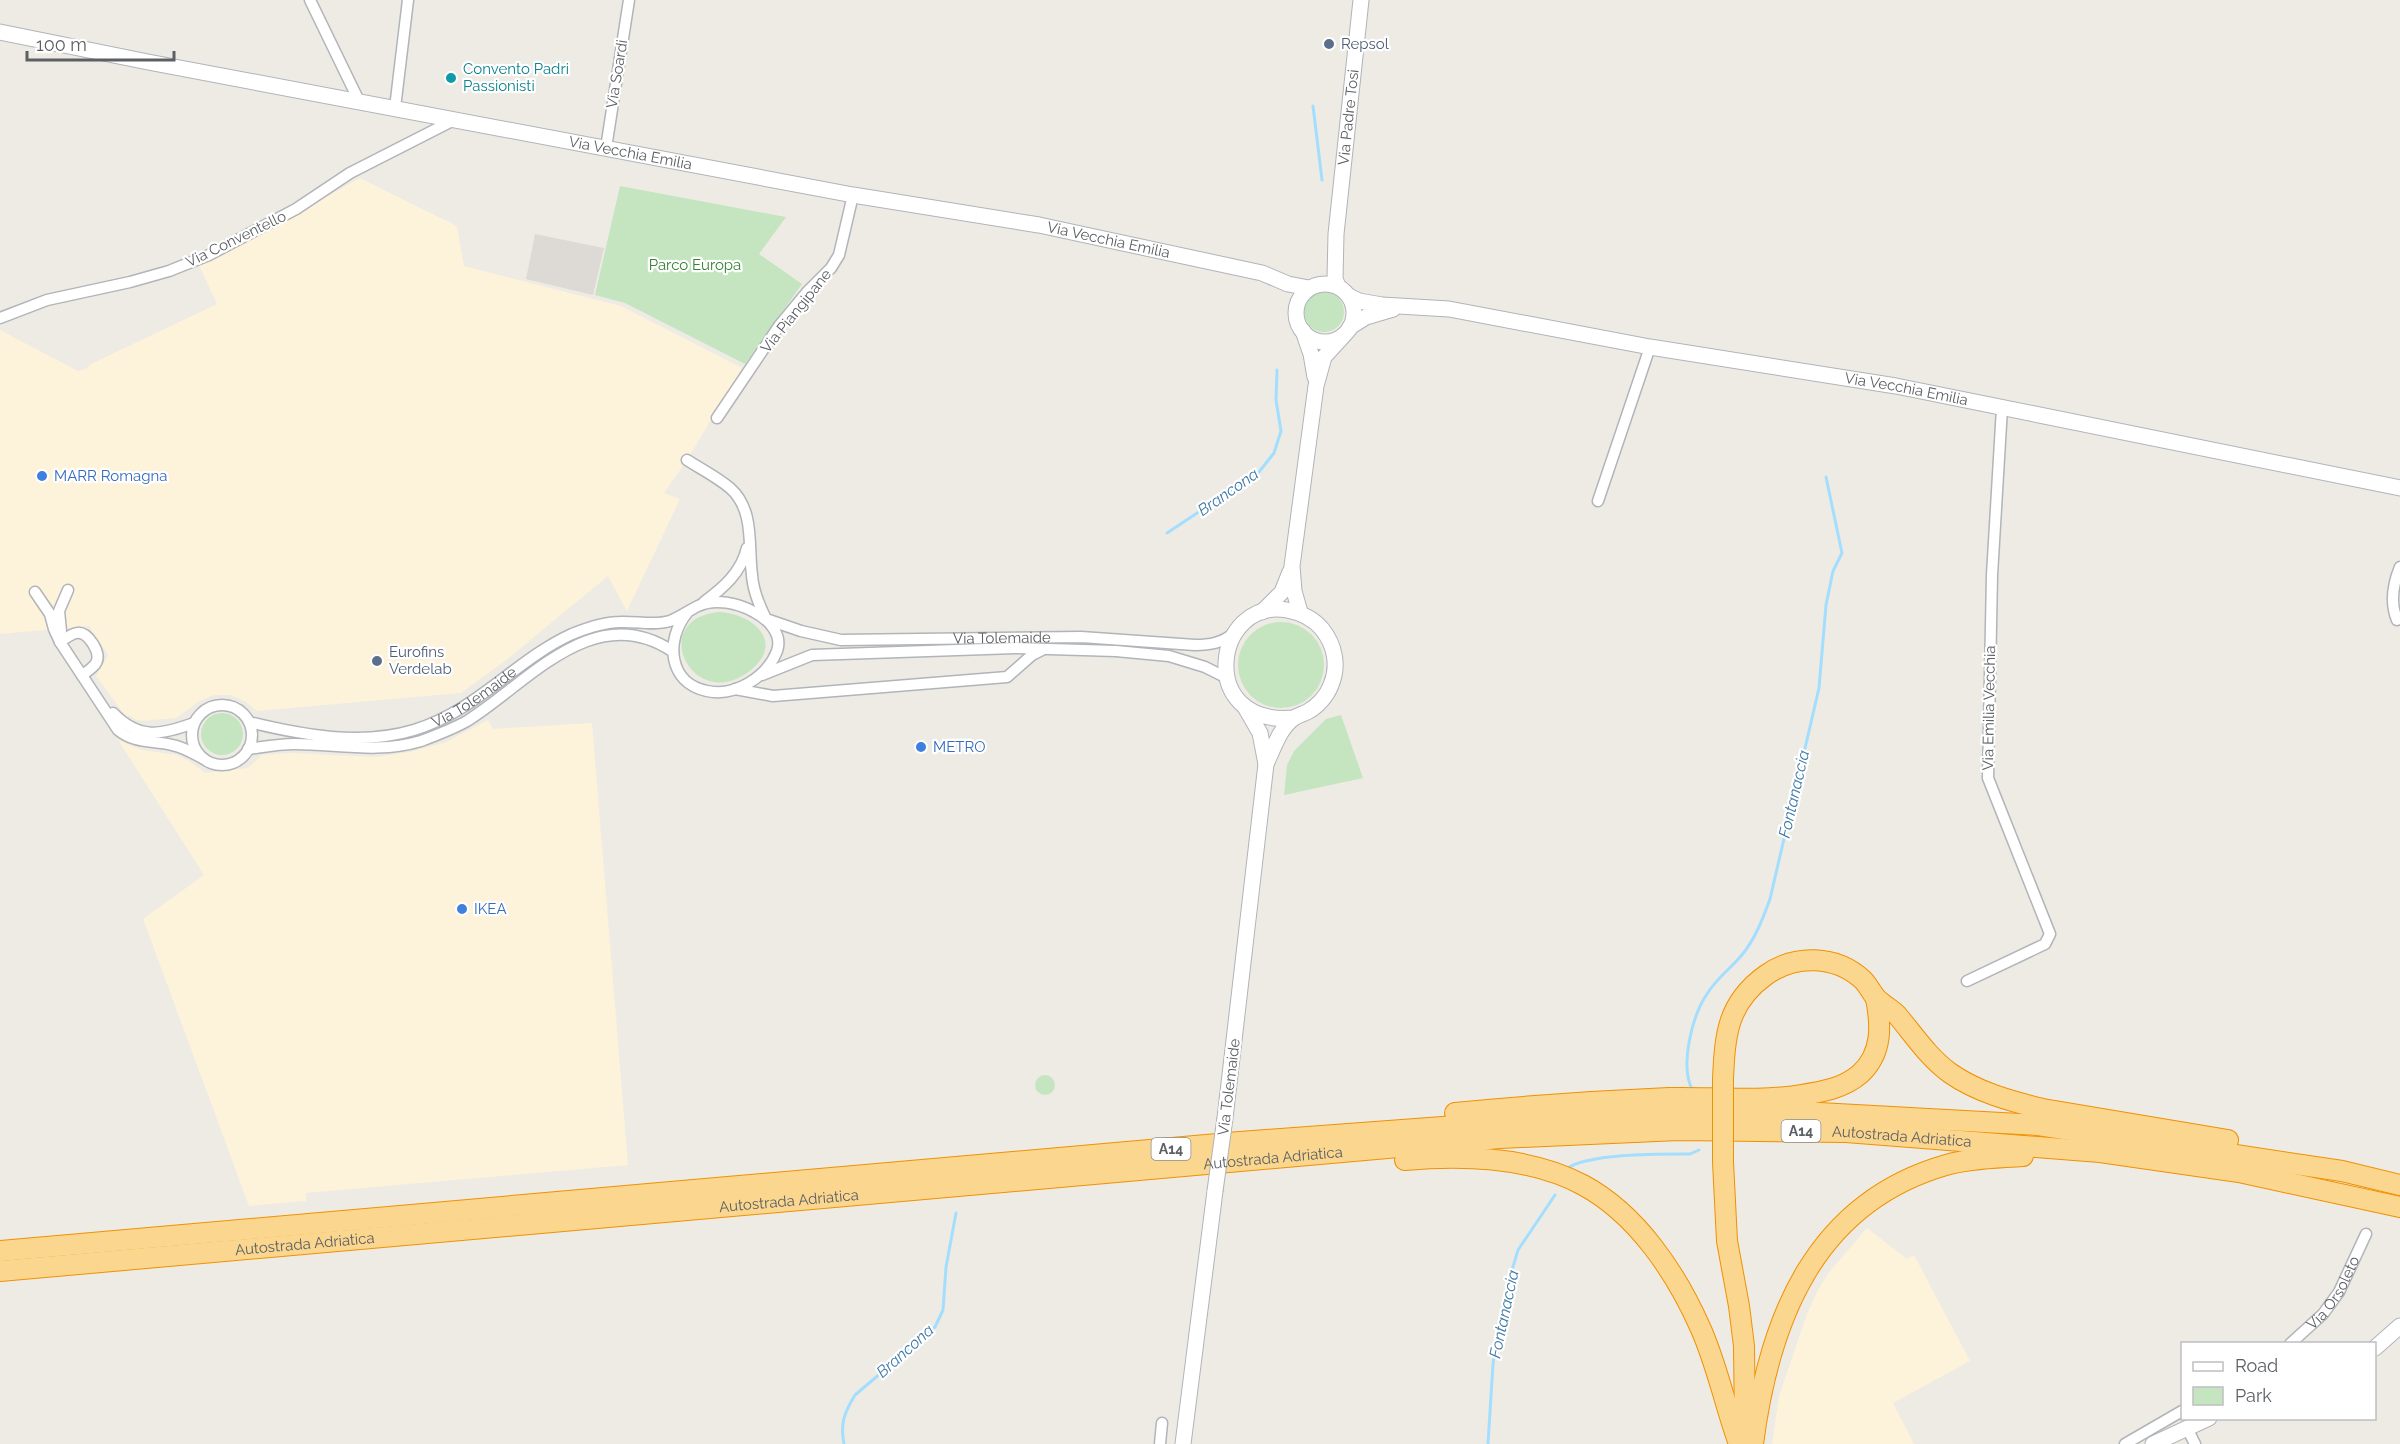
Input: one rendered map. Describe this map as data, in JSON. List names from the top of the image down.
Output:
{
  "streets": {
    "highway": ["A14", "Autostrada Adriatica"],
    "street": [
      "Via Soardi",
      "Via Padre Tosi",
      "Via Vecchia Emilia",
      "Via Conventello",
      "Via Piangipane",
      "Via Tolemaide",
      "Via Emilia Vecchia",
      "Via Orsoleto"
    ]
  },
  "crossings": [
    ["Via Soardi", "Via Vecchia Emilia"],
    ["Via Vecchia Emilia", "Via Conventello"],
    ["Via Vecchia Emilia", "Via Piangipane"],
    ["Via Vecchia Emilia", "Via Tolemaide"],
    ["Via Vecchia Emilia", "Via Emilia Vecchia"]
  ],
  "water": ["Brancona", "Fontanaccia"],
  "parks": ["Parco Europa"],
  "places": [
    "Repsol",
    "Convento Padri Passionisti",
    "MARR Romagna",
    "Eurofins Verdelab",
    "METRO",
    "IKEA"
  ],
  "legend": ["Road", "Park"],
  "scale_bar": "100 m"
}
